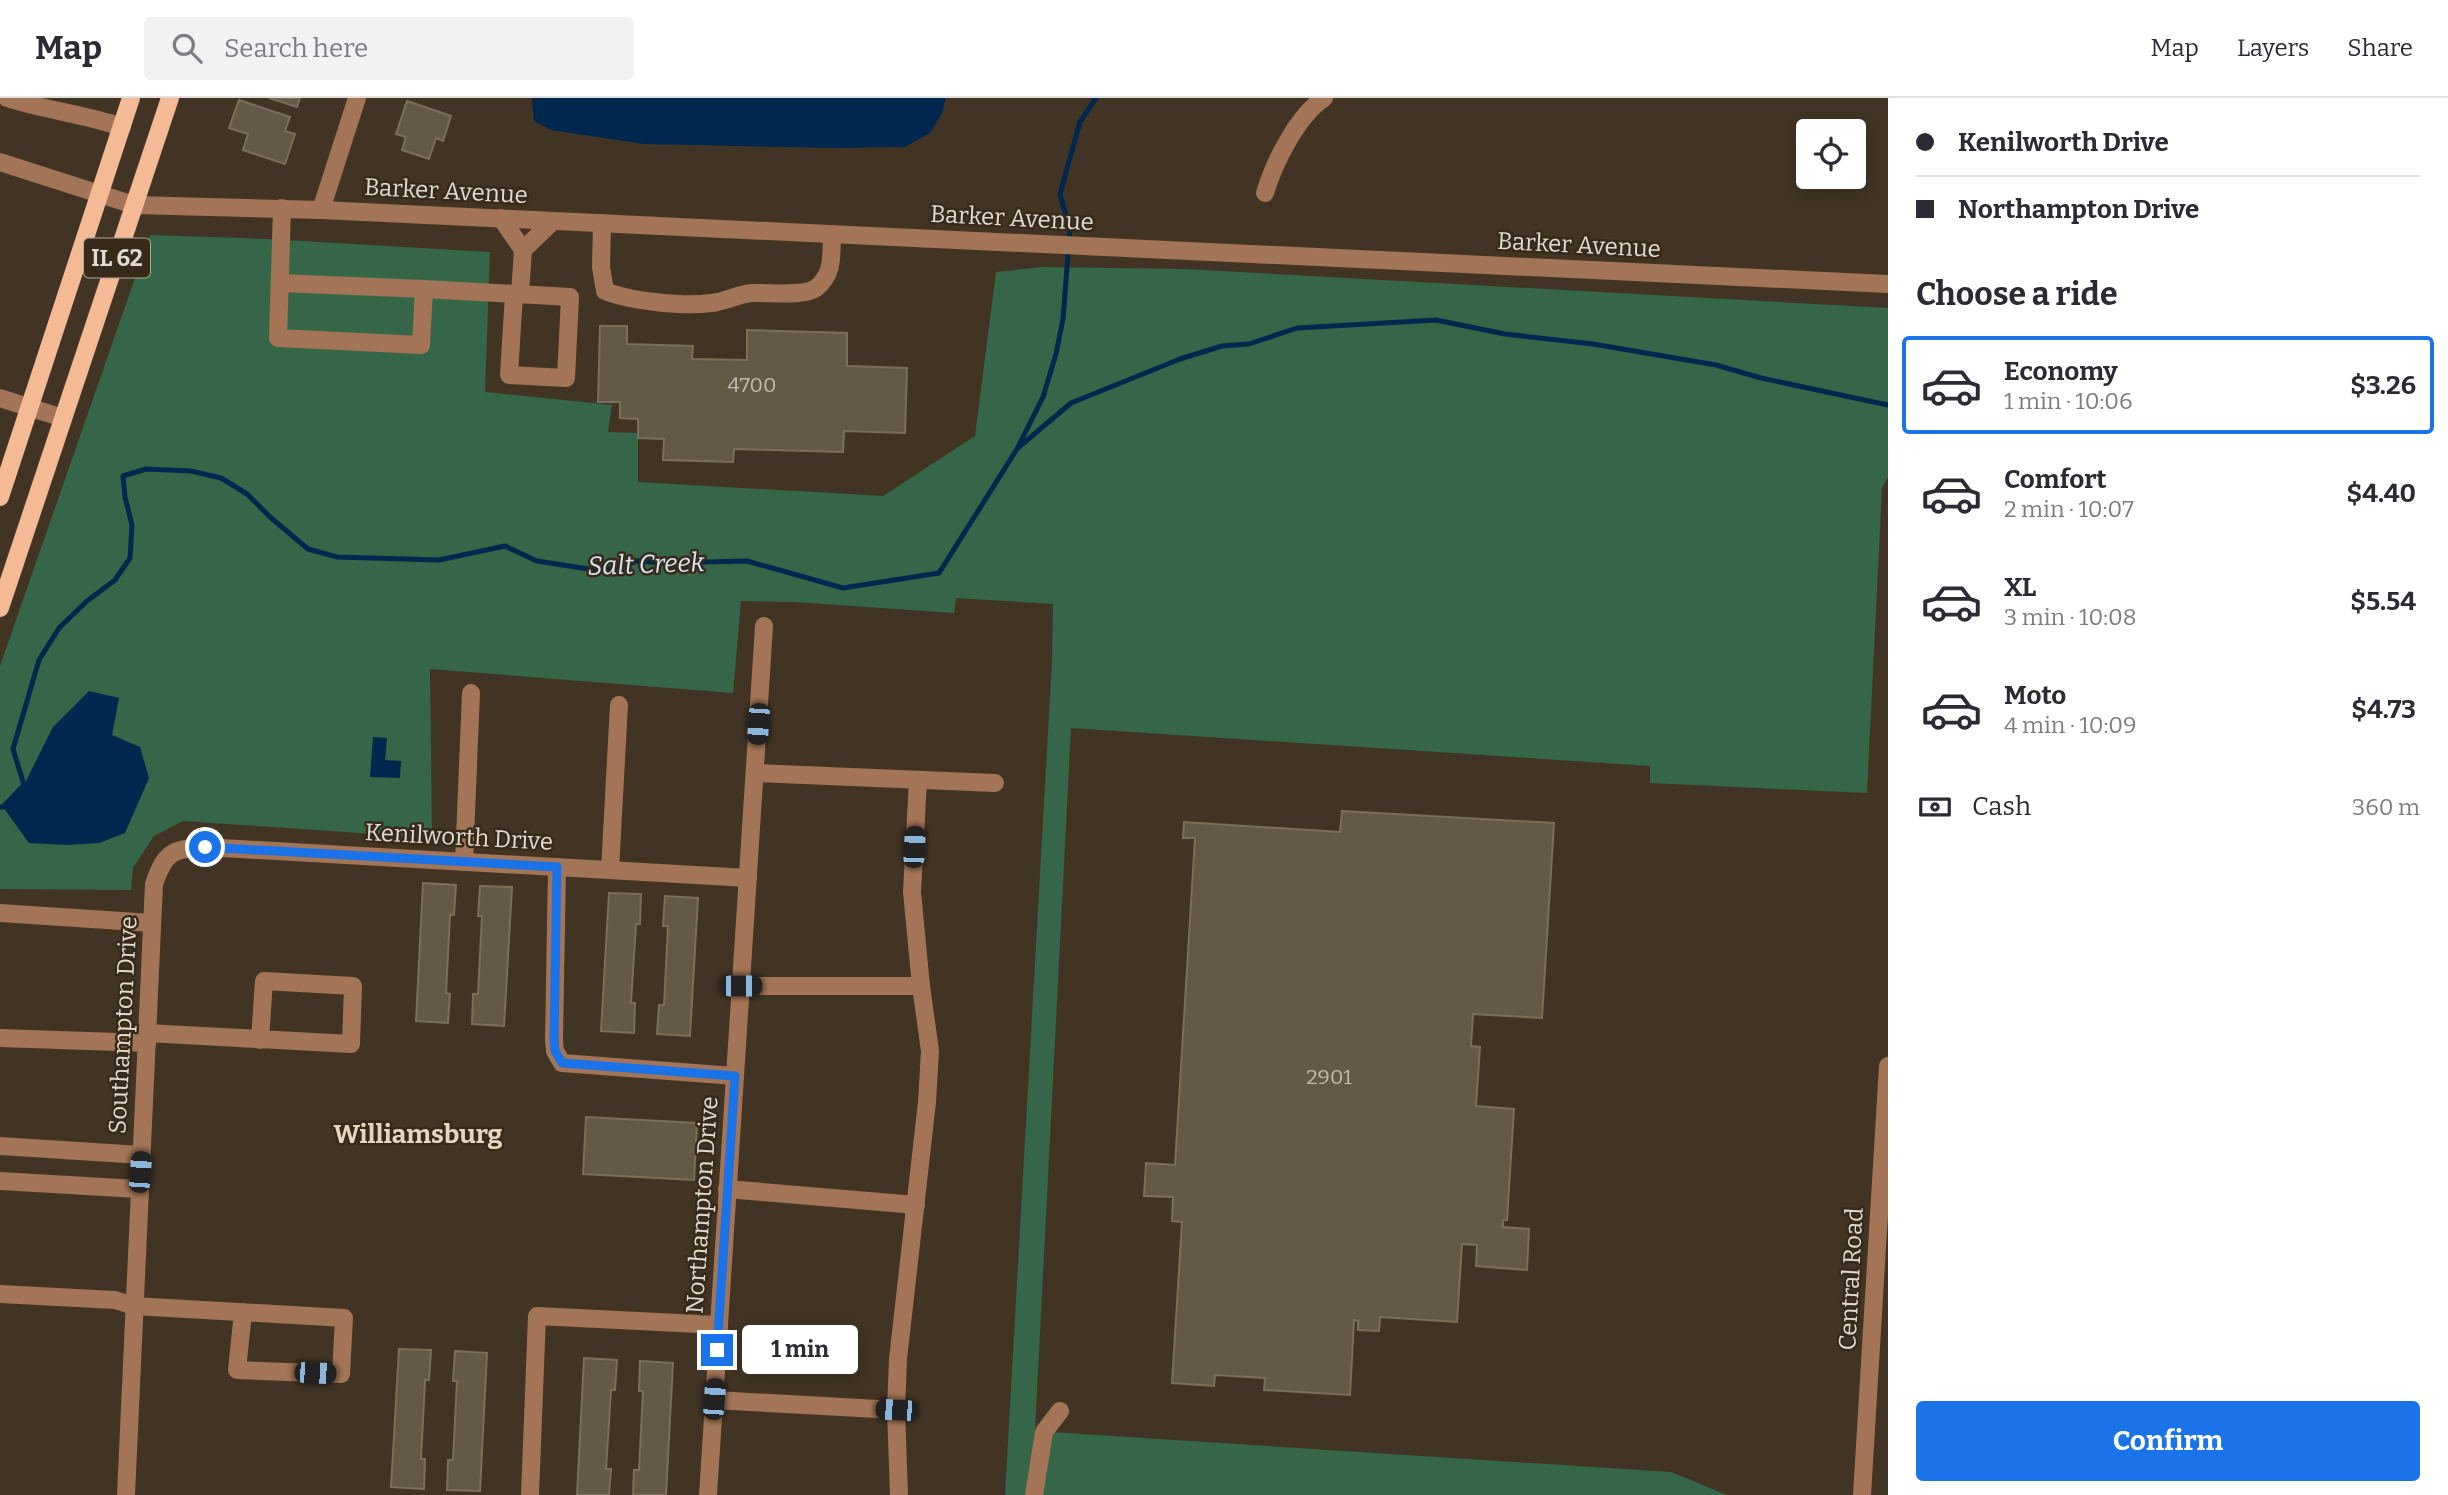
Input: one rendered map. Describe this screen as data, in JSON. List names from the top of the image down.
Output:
{
  "streets": {
    "main road": ["IL 62"],
    "street": [
      "Barker Avenue",
      "Kenilworth Drive",
      "Southampton Drive",
      "Northampton Drive",
      "Central Road"
    ]
  },
  "crossings": [
    ["Barker Avenue", "IL 62"],
    ["Kenilworth Drive", "Southampton Drive"],
    ["Kenilworth Drive", "Northampton Drive"]
  ],
  "districts": ["Williamsburg"],
  "water": ["Salt Creek"],
  "house_numbers": ["4700", "2901"],
  "page": {
    "header": "Map",
    "search": "Search here",
    "nav": ["Map", "Layers", "Share"],
    "banner": ["Kenilworth Drive", "Northampton Drive"],
    "heading": "Choose a ride",
    "list": [
      {
        "name": "Economy",
        "note": "1 min · 10:06",
        "value": "$3.26"
      },
      {
        "name": "Comfort",
        "note": "2 min · 10:07",
        "value": "$4.40"
      },
      {
        "name": "XL",
        "note": "3 min · 10:08",
        "value": "$5.54"
      },
      {
        "name": "Moto",
        "note": "4 min · 10:09",
        "value": "$4.73"
      }
    ],
    "pay": ["Cash", "360 m"],
    "bubble": "1 min",
    "buttons": "Confirm"
  }
}
